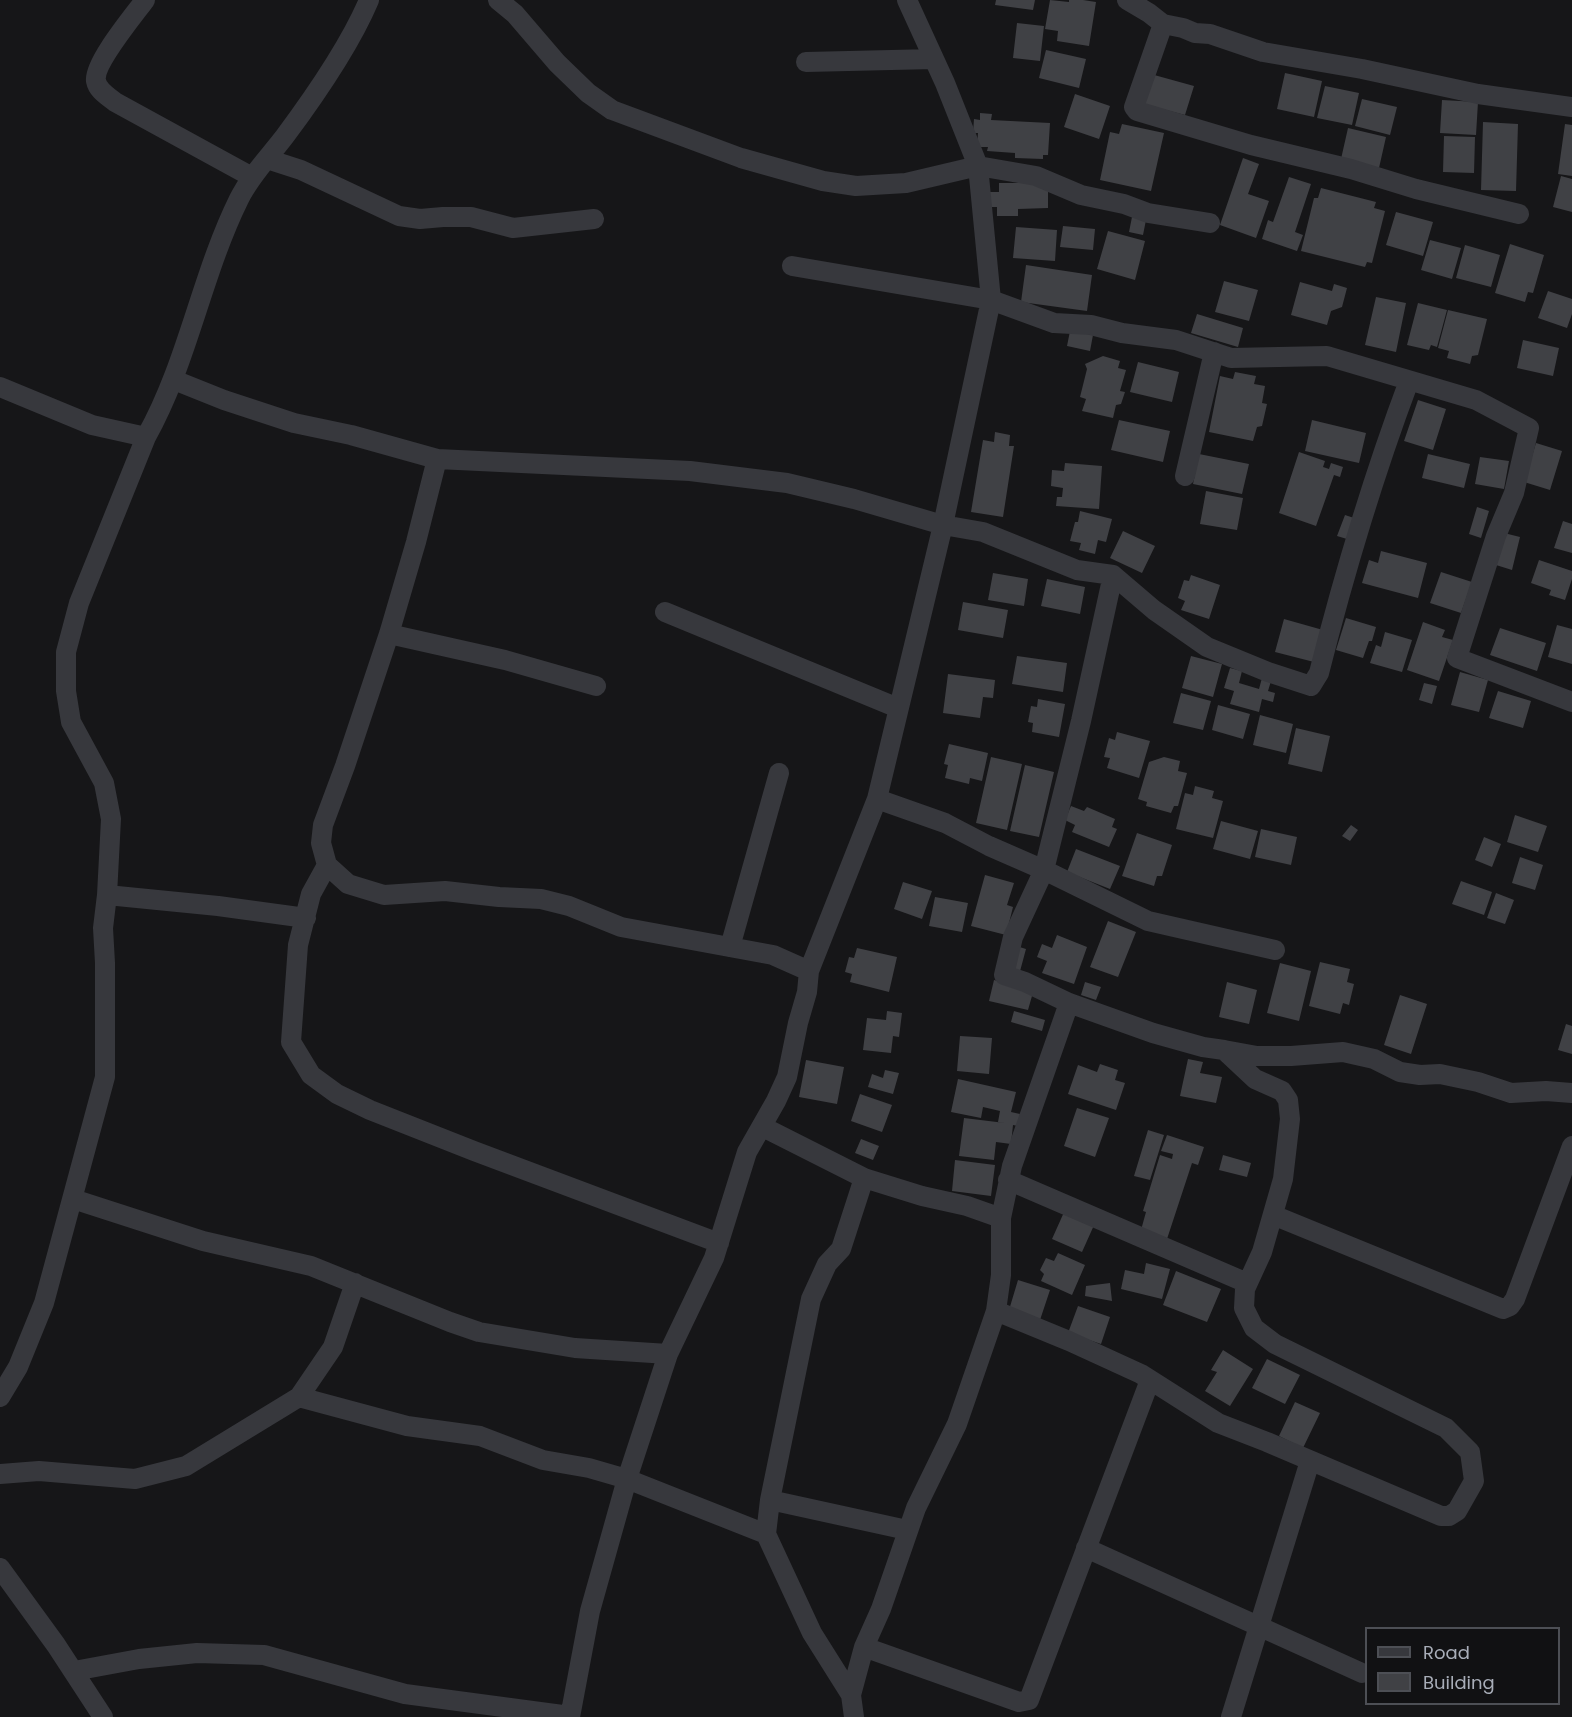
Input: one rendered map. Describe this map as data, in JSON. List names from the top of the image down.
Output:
{
  "legend": ["Road", "Building"]
}
